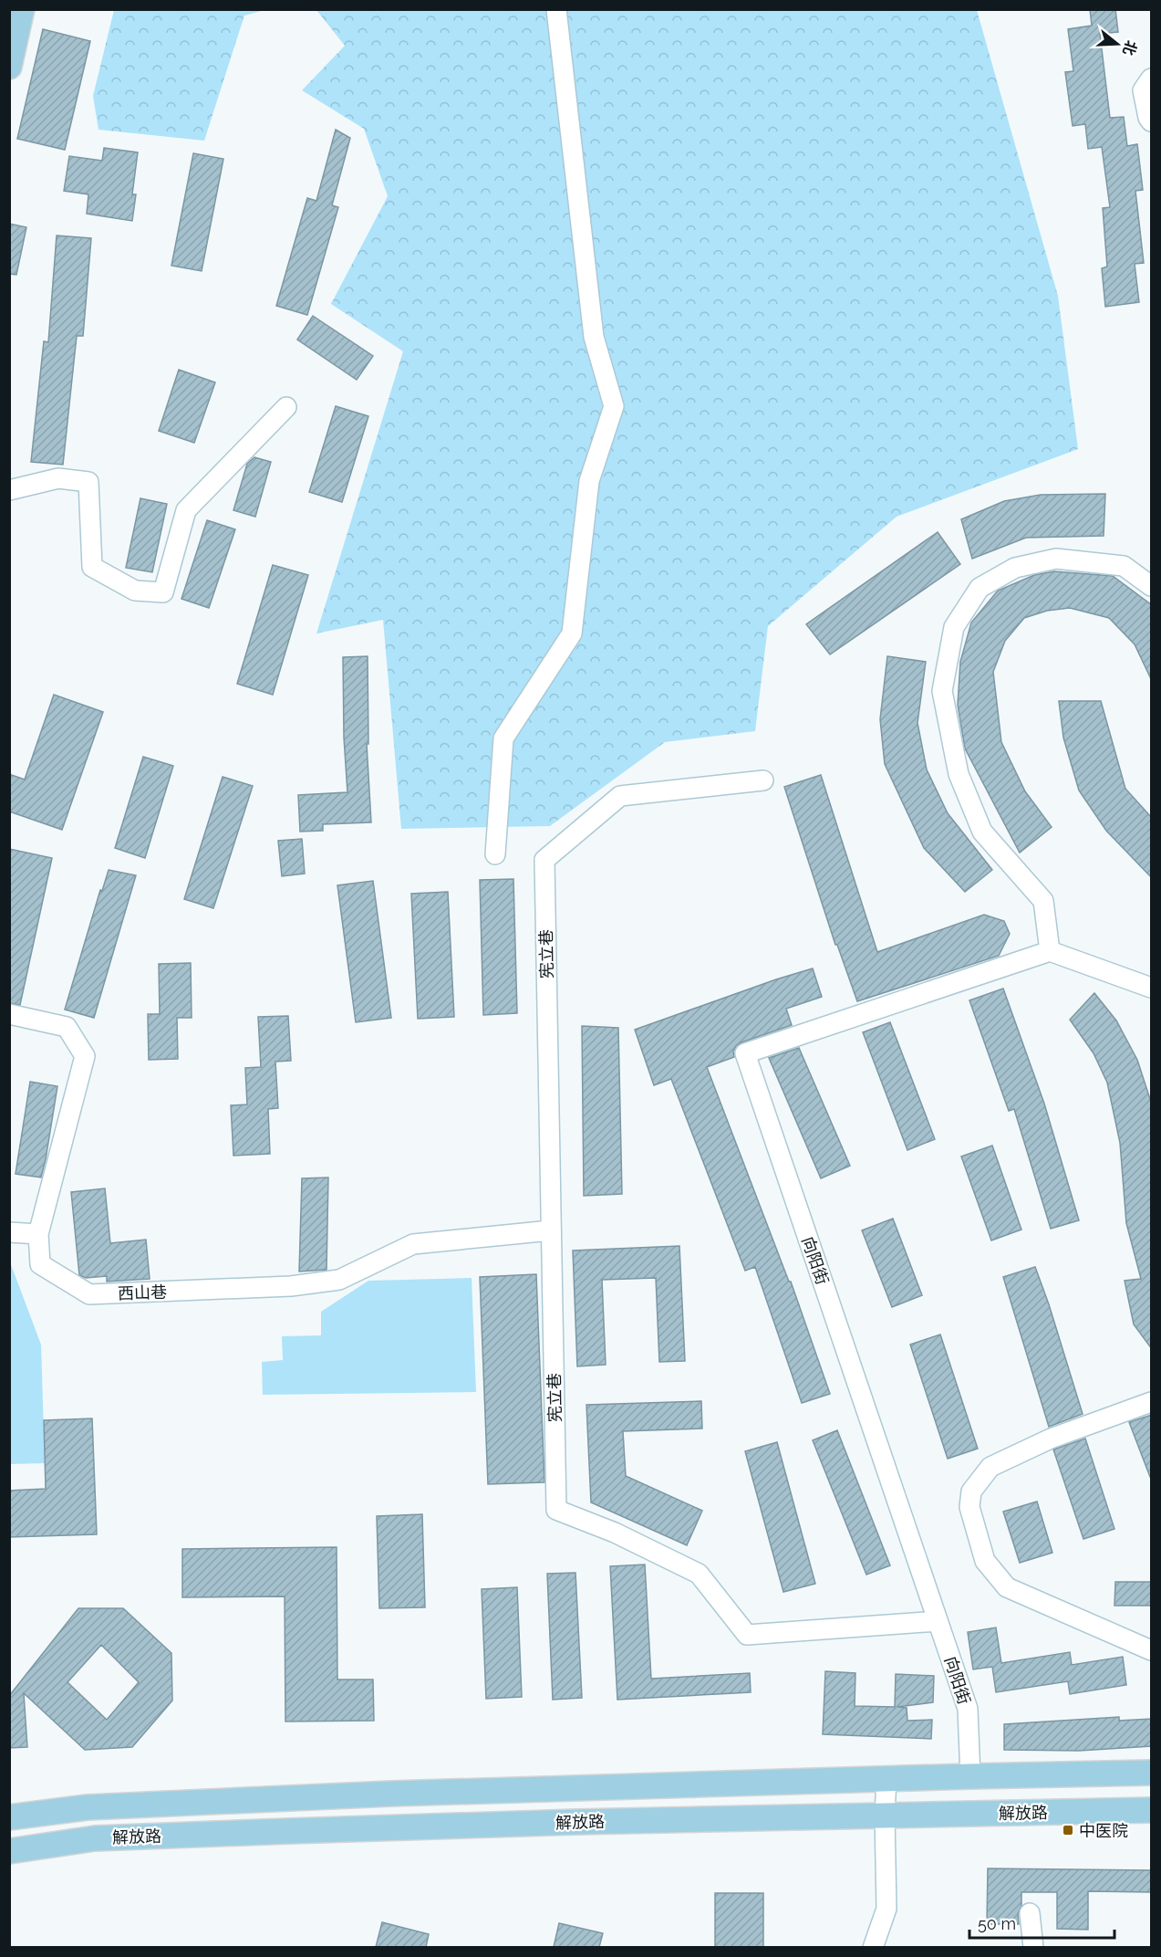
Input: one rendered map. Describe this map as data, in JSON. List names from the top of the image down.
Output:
{
  "streets": {
    "main road": ["解放路"],
    "street": ["宪立巷", "向阳街", "西山巷"]
  },
  "crossings": [
    ["宪立巷", "向阳街"],
    ["宪立巷", "西山巷"],
    ["向阳街", "解放路"]
  ],
  "places": {
    "transit": ["中医院"]
  },
  "scale_bar": "50 m",
  "north": "right"
}
